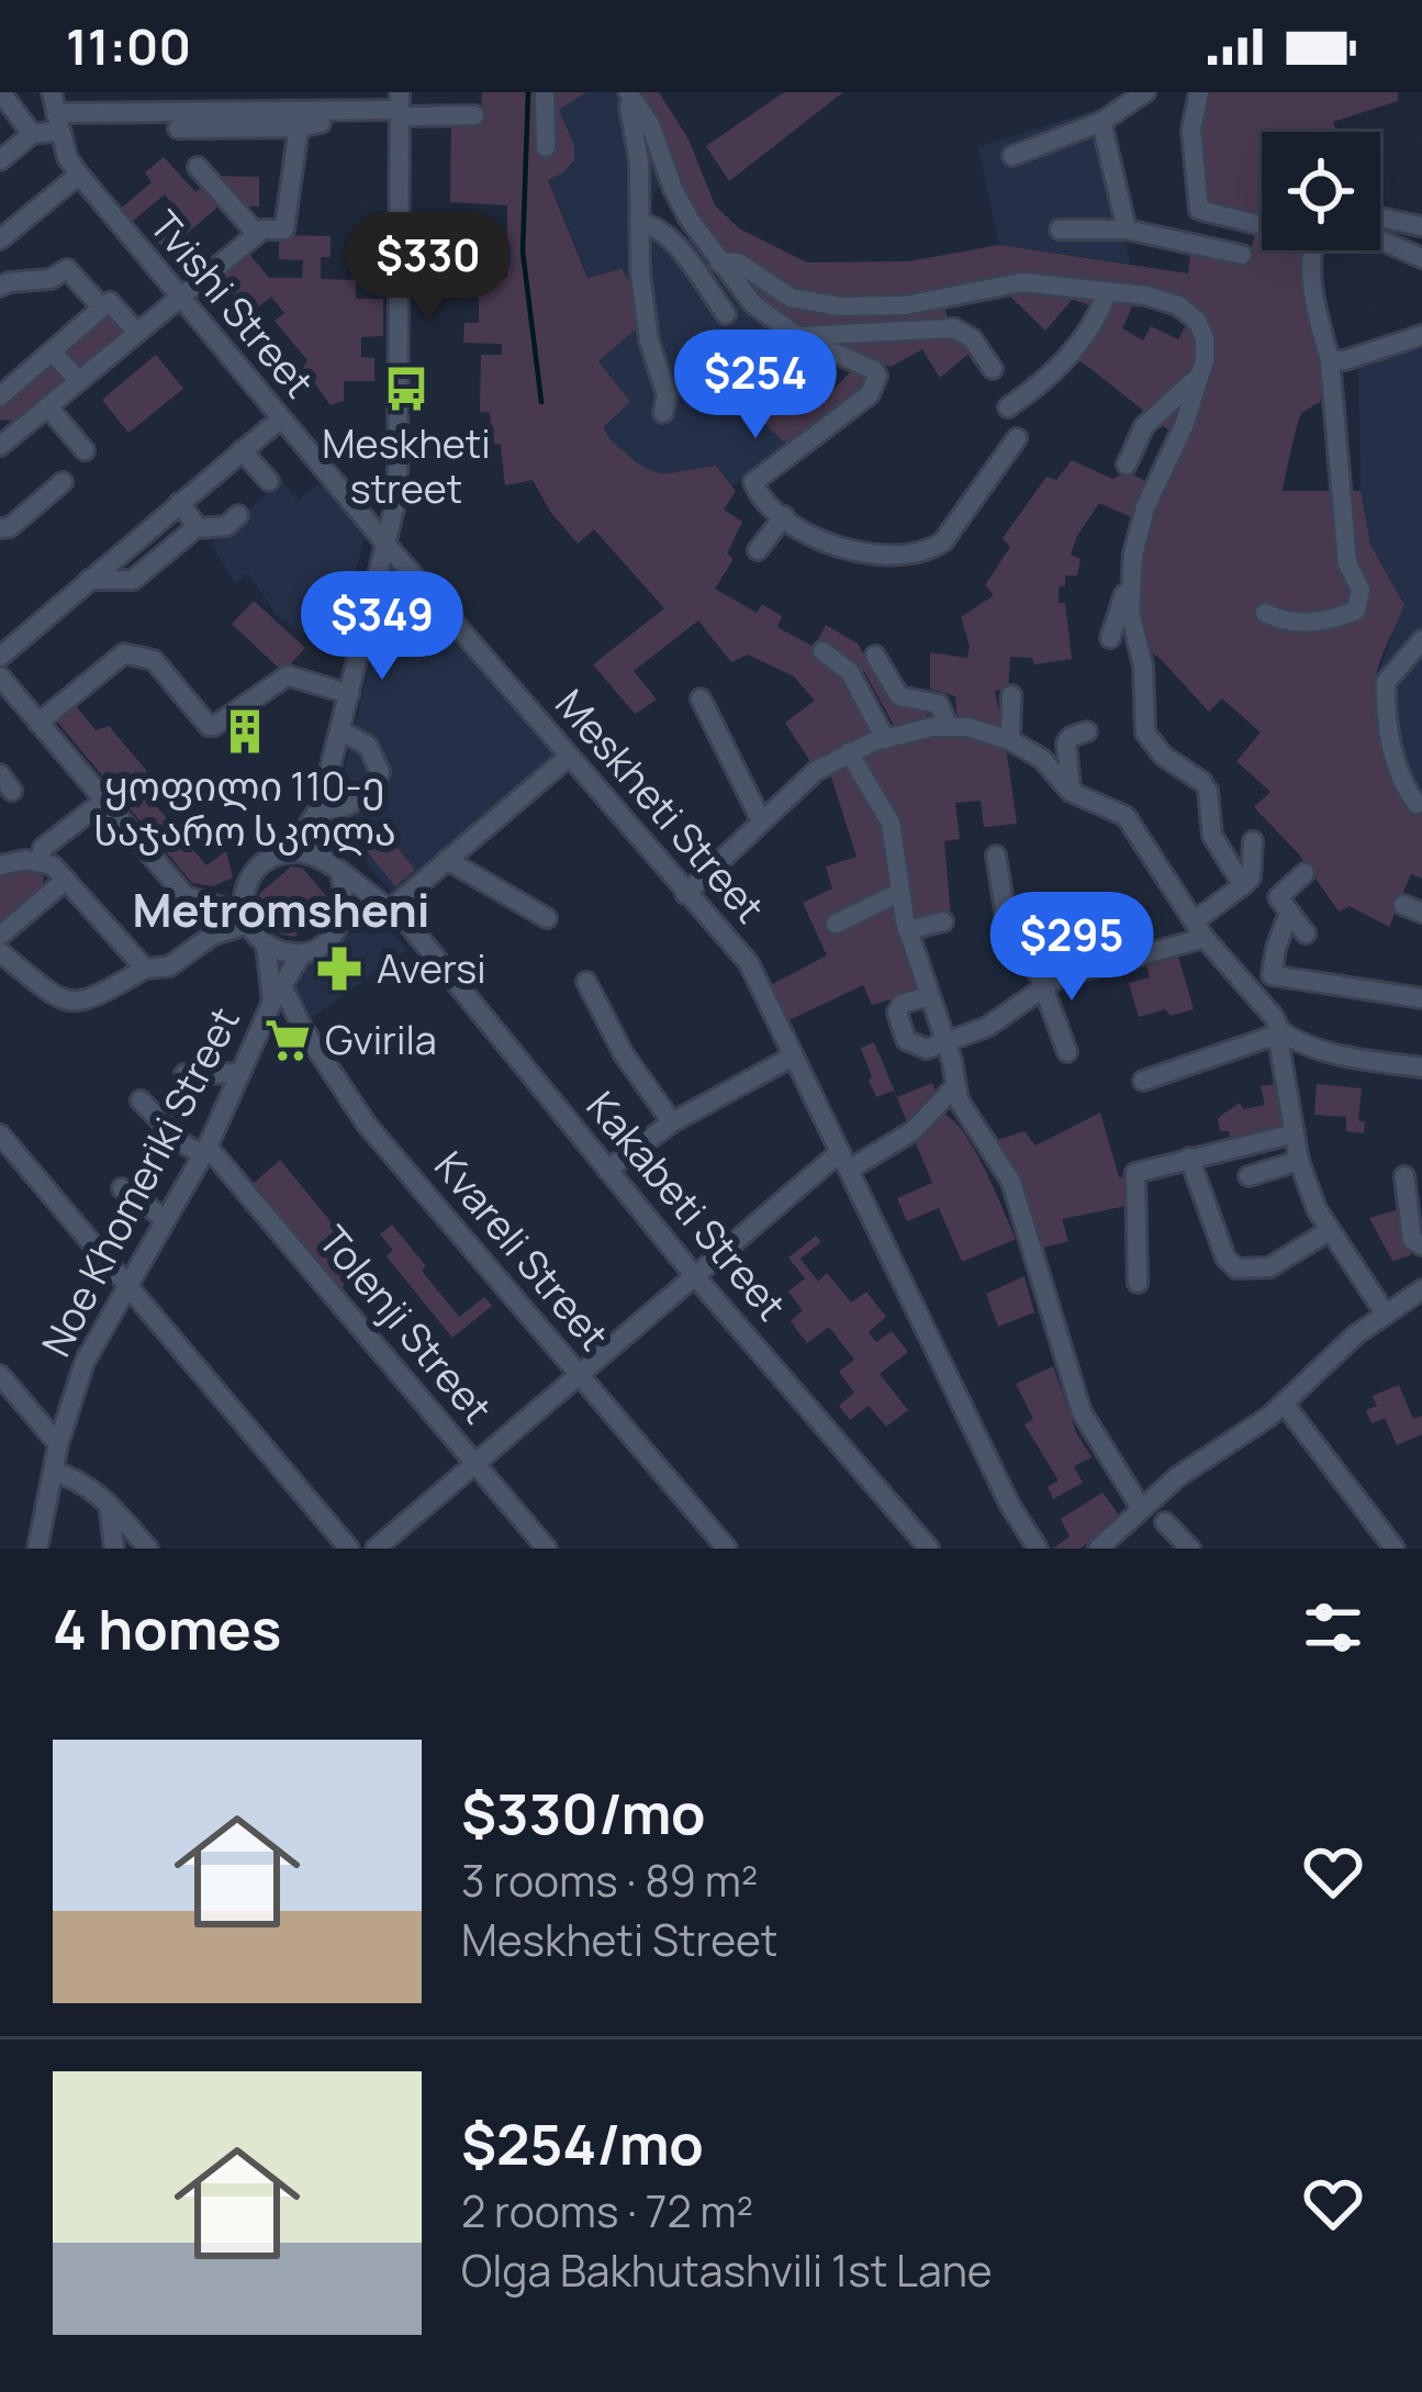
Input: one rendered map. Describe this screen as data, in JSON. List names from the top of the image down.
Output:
{
  "streets": {
    "street": [
      "Tvishi Street",
      "Meskheti Street",
      "Noe Khomeriki Street",
      "Kakabeti Street",
      "Kvareli Street",
      "Tolenji Street"
    ]
  },
  "crossings": [
    ["Tvishi Street", "Meskheti Street"],
    ["Noe Khomeriki Street", "Kakabeti Street"],
    ["Noe Khomeriki Street", "Kvareli Street"],
    ["Noe Khomeriki Street", "Tolenji Street"]
  ],
  "districts": ["Metromsheni"],
  "places": {
    "bus stop": ["Meskheti street"],
    "building": ["ყოფილი 110-ე საჯარო სკოლა"],
    "pharmacy": ["Aversi"],
    "supermarket": ["Gvirila"]
  },
  "page": {
    "status": "11:00",
    "price": [
      "$330",
      "$254",
      "$349",
      "$295"
    ],
    "heading": "4 homes",
    "list": [
      {
        "name": "$330/mo",
        "note": "3 rooms · 89 m² · Meskheti Street"
      },
      {
        "name": "$254/mo",
        "note": "2 rooms · 72 m² · Olga Bakhutashvili 1st Lane"
      }
    ]
  }
}
